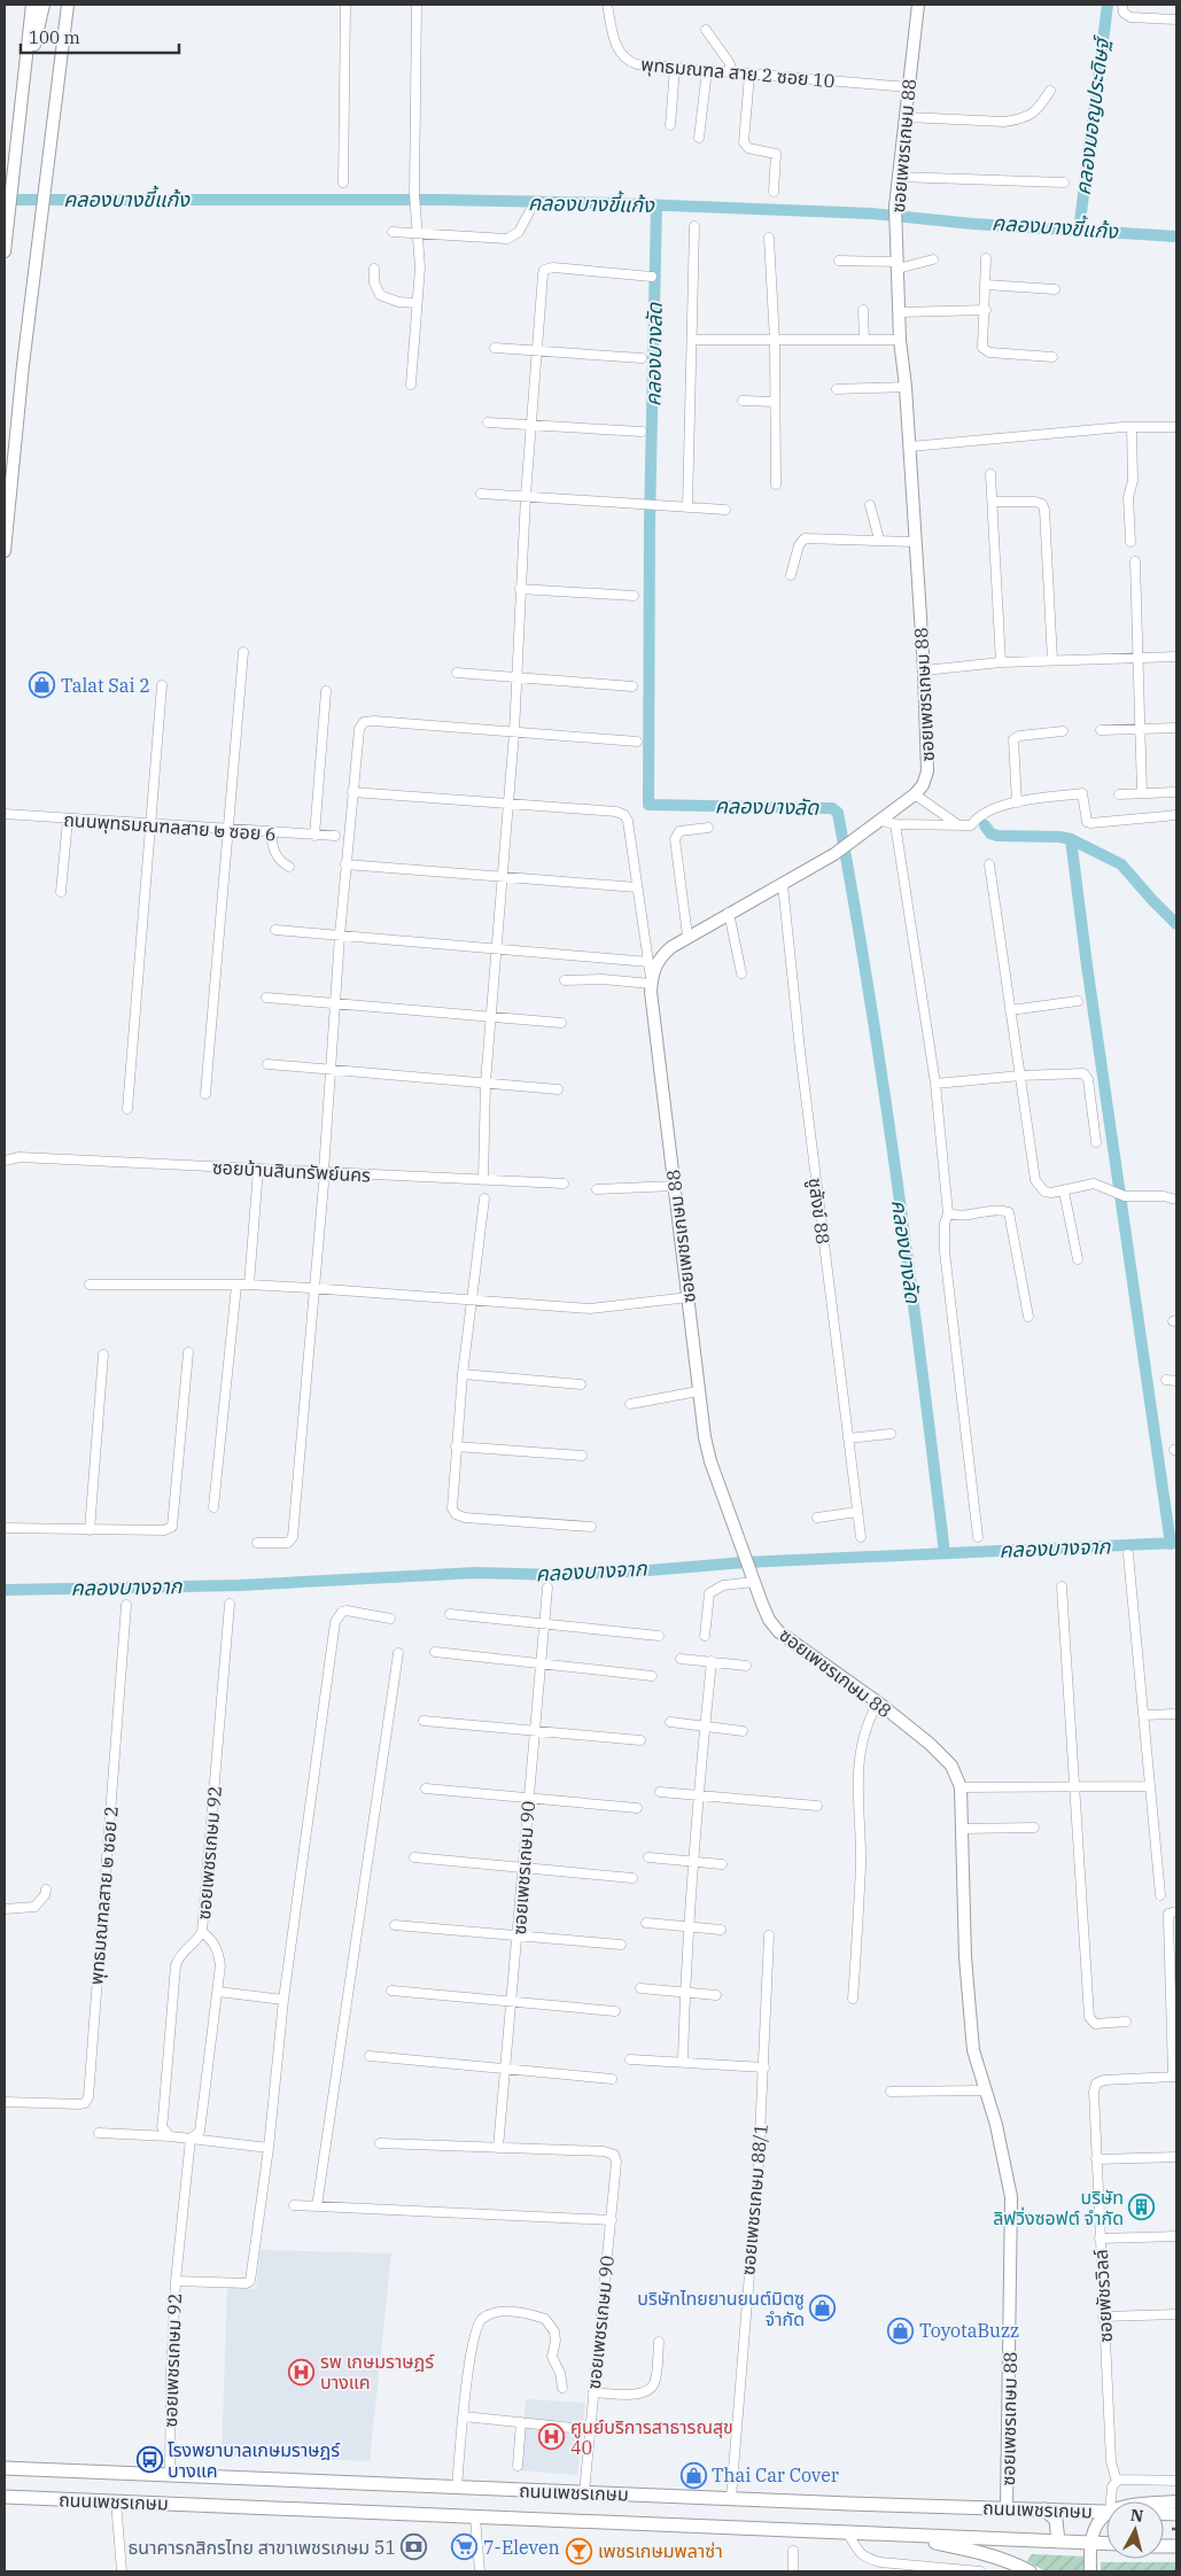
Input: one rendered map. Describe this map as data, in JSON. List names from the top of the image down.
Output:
{
  "streets": {
    "main road": ["ถนนเพชรเกษม"],
    "street": [
      "พุทธมณฑล สาย 2 ซอย 10",
      "ซอยเพชรเกษม 88",
      "ถนนพุทธมณฑลสาย ๒ ซอย 6",
      "ซอยบ้านสินทรัพย์นคร",
      "ชูสังข์ 88",
      "ซอยเพชรเกษม 92",
      "ซอยเพชรเกษม 90",
      "พุทธมณฑลสาย ๒ ซอย 2",
      "ซอยเพชรเกษม 88/1",
      "ซอยพัชรวิลล์"
    ]
  },
  "crossings": [
    ["พุทธมณฑล สาย 2 ซอย 10", "ซอยเพชรเกษม 88"],
    ["ซอยเพชรเกษม 88", "ชูสังข์ 88"],
    ["ซอยเพชรเกษม 88", "ถนนเพชรเกษม"],
    ["ซอยเพชรเกษม 92", "ถนนเพชรเกษม"],
    ["ซอยเพชรเกษม 90", "ถนนเพชรเกษม"],
    ["ซอยเพชรเกษม 88/1", "ถนนเพชรเกษม"]
  ],
  "water": [
    "คลองมอญประดิษฐ์",
    "คลองบางขี้แก้ง",
    "คลองบางลัด",
    "คลองบางจาก"
  ],
  "places": {
    "shop": [
      "Talat Sai 2",
      "บริษัทไทยยานยนต์มิตซู จำกัด",
      "ToyotaBuzz",
      "Thai Car Cover"
    ],
    "building": ["บริษัท ลิฟวิ่งซอฟต์ จำกัด"],
    "hospital": ["รพ เกษมราษฎร์ บางแค", "ศูนย์บริการสาธารณสุข 40"],
    "bus stop": ["โรงพยาบาลเกษมราษฎร์ บางแค"],
    "bank": ["ธนาคารกสิกรไทย สาขาเพชรเกษม 51"],
    "supermarket": ["7-Eleven"],
    "bar": ["เพชรเกษมพลาซ่า"]
  },
  "scale_bar": "100 m",
  "north": "top"
}
